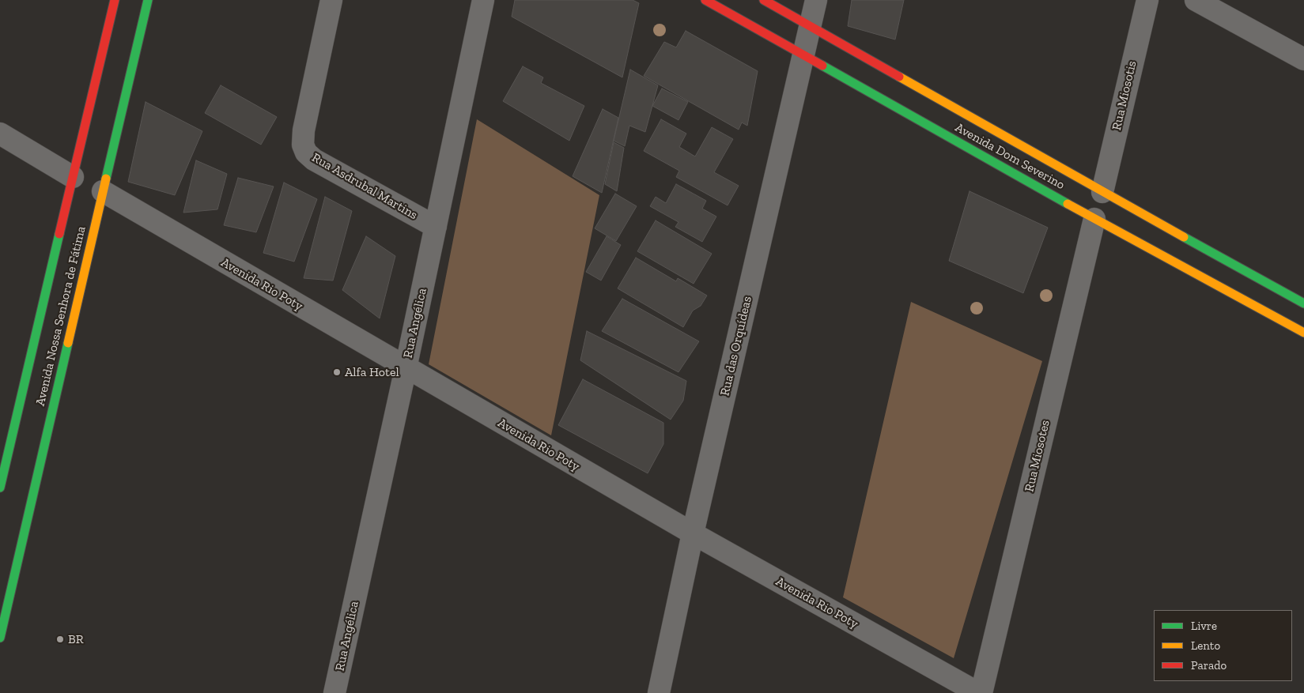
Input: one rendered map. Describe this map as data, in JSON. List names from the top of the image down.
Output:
{
  "streets": {
    "main road": ["Avenida Dom Severino", "Avenida Nossa Senhora de Fátima"],
    "street": [
      "Rua Miosotis",
      "Rua Asdrubal Martins",
      "Avenida Rio Poty",
      "Rua Angélica",
      "Rua das Orquídeas",
      "Rua Miosotes"
    ]
  },
  "crossings": [
    ["Rua Miosotis", "Avenida Dom Severino"],
    ["Avenida Dom Severino", "Rua das Orquídeas"],
    ["Avenida Dom Severino", "Rua Miosotes"],
    ["Rua Asdrubal Martins", "Rua Angélica"],
    ["Avenida Rio Poty", "Avenida Nossa Senhora de Fátima"],
    ["Avenida Rio Poty", "Rua Angélica"],
    ["Avenida Rio Poty", "Rua das Orquídeas"]
  ],
  "places": ["Alfa Hotel", "BR"],
  "legend": ["Livre", "Lento", "Parado"]
}
